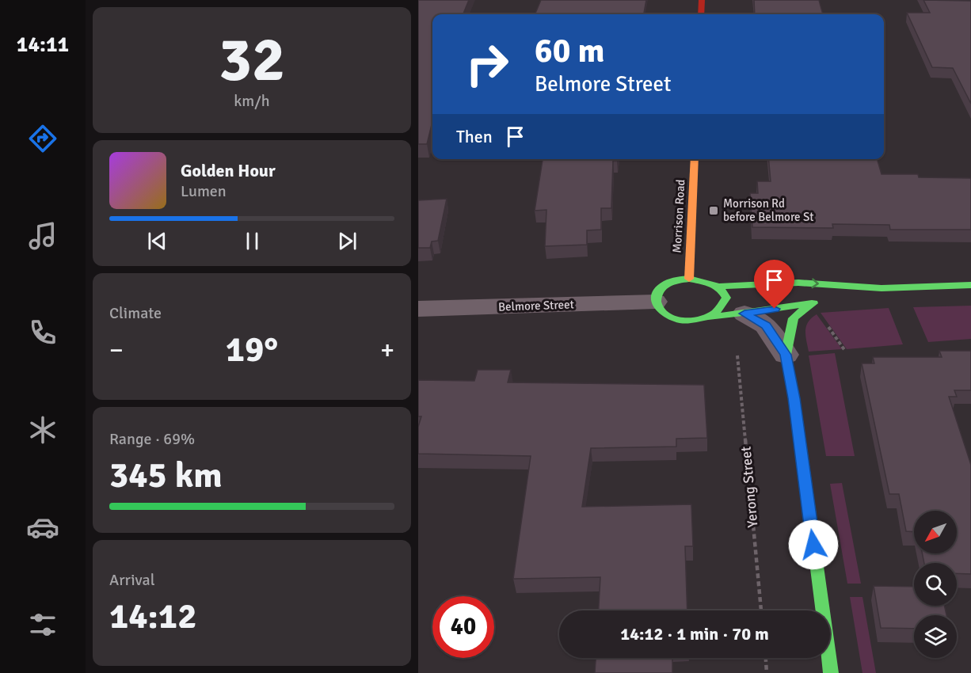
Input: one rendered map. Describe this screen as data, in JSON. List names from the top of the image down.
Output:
{
  "streets": {
    "street": ["Morrison Road", "Belmore Street"],
    "path": ["Yerong Street"]
  },
  "crossings": [
    ["Morrison Road", "Belmore Street"]
  ],
  "places": {
    "transit": ["Morrison Rd before Belmore St"]
  },
  "north": "bottom left",
  "page": {
    "tabs": "14:11",
    "tile": [
      ["32", "km/h"],
      "Climate",
      ["Range · 69%", "345 km"],
      ["Arrival", "14:12"]
    ],
    "turn": ["60 m", "Belmore Street"],
    "then": "Then",
    "song": ["Golden Hour", "Lumen"],
    "heat": ["−", "19°", "+"],
    "limit": "40",
    "trip": "14:12 · 1 min · 70 m"
  }
}
